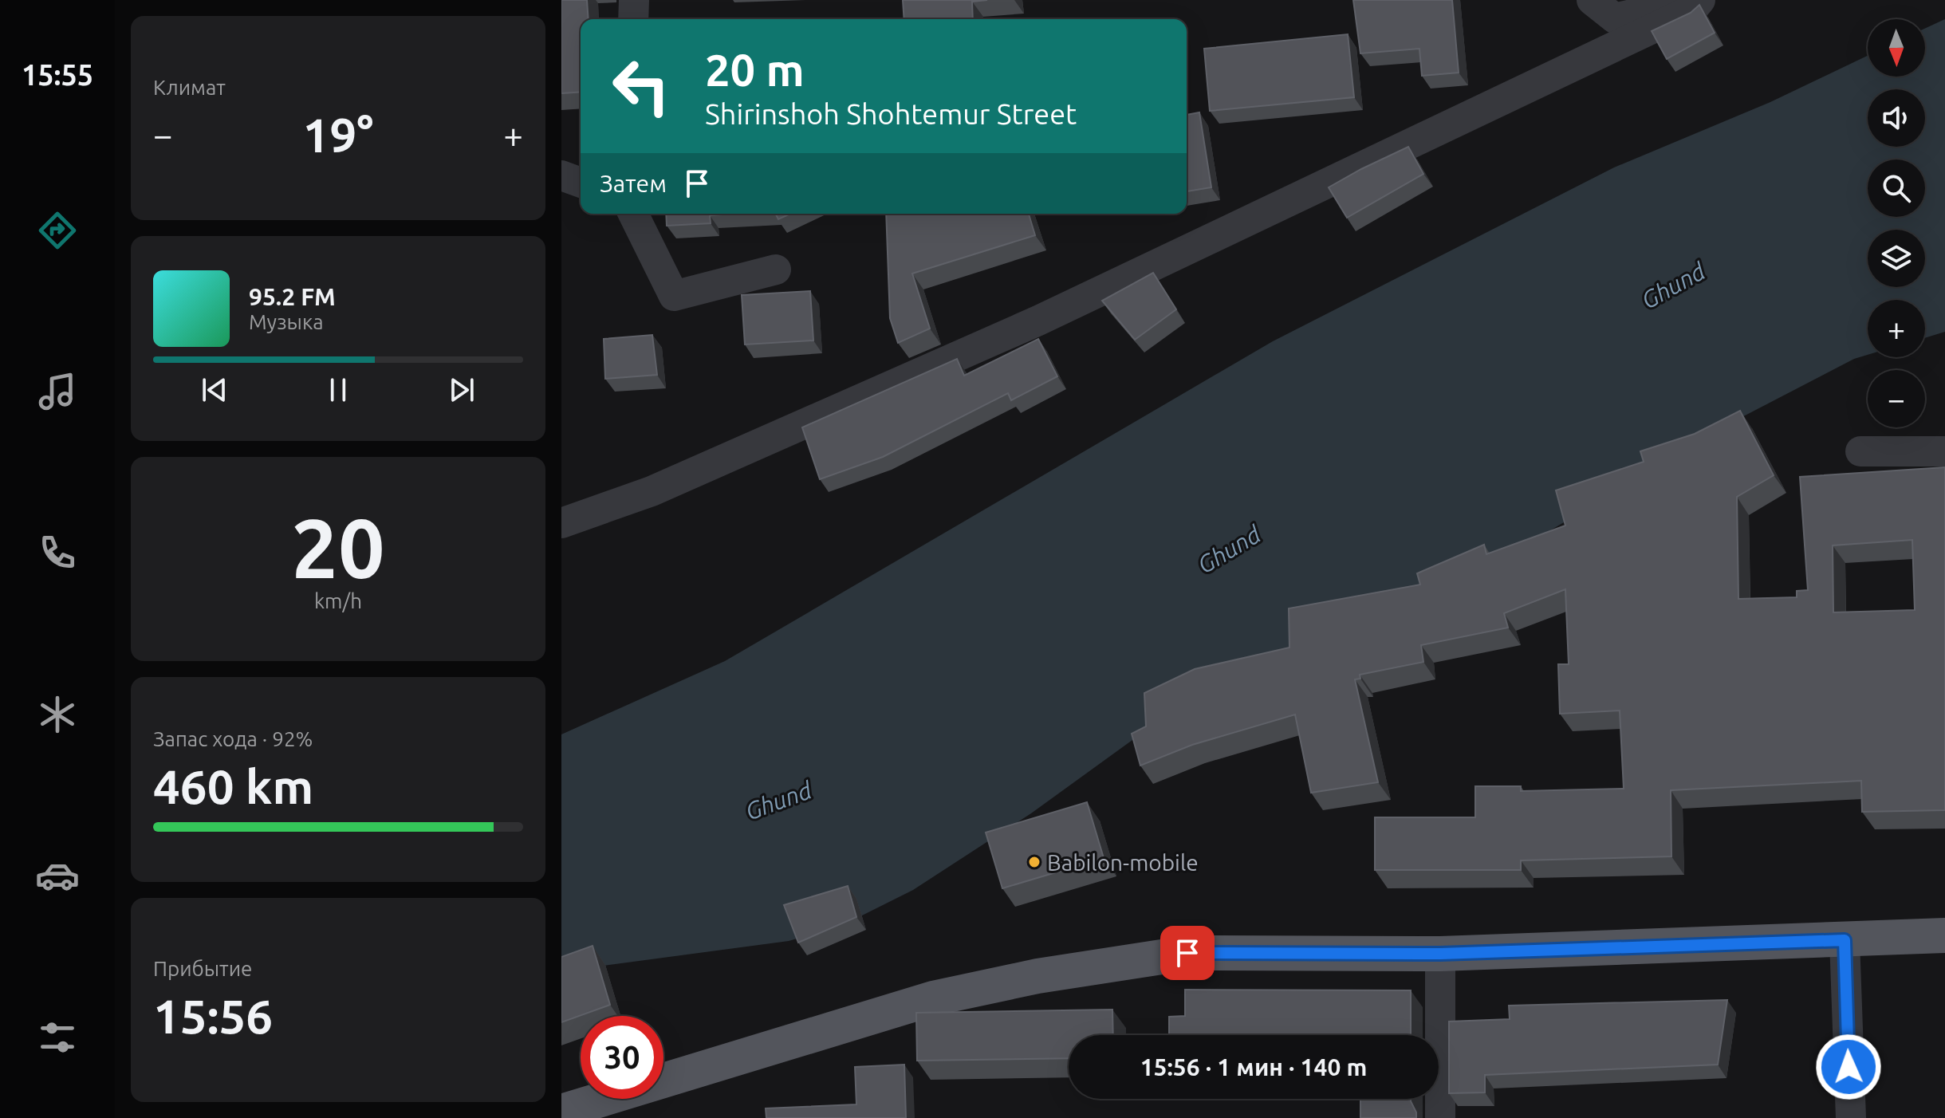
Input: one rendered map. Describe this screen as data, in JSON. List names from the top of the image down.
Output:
{
  "water": ["Ghund"],
  "places": ["Babilon-mobile"],
  "north": "bottom",
  "page": {
    "tabs": "15:55",
    "tile": [
      "Климат",
      ["20", "km/h"],
      ["Запас хода · 92%", "460 km"],
      ["Прибытие", "15:56"]
    ],
    "map_buttons": ["+", "−"],
    "turn": ["20 m", "Shirinshoh Shohtemur Street"],
    "heat": ["−", "19°", "+"],
    "then": "Затем",
    "song": ["95.2 FM", "Музыка"],
    "limit": "30",
    "trip": "15:56 · 1 мин · 140 m"
  }
}
